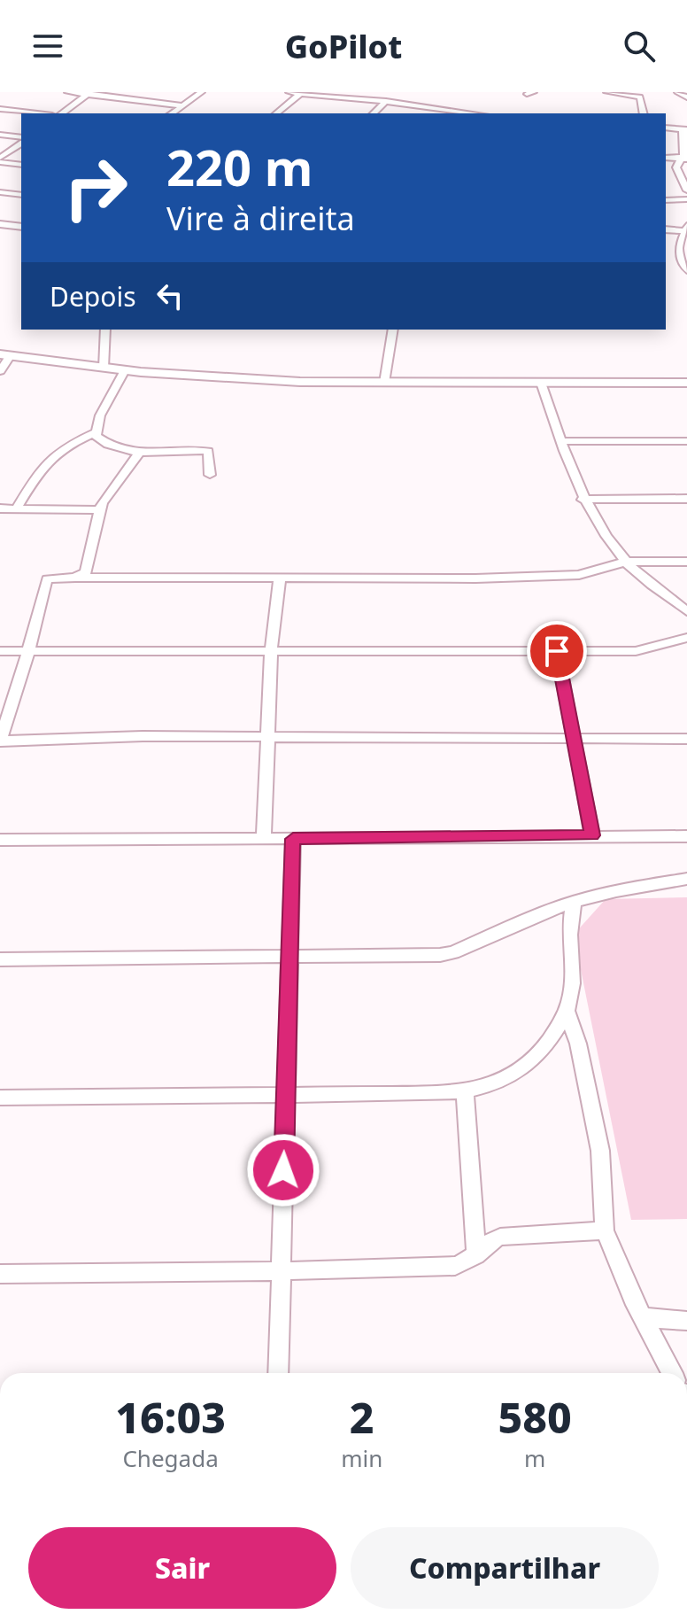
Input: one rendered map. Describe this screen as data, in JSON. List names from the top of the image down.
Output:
{
  "page": {
    "header": "GoPilot",
    "turn": ["220 m", "Vire à direita"],
    "then": "Depois",
    "eta": [
      "16:03",
      "Chegada",
      "2",
      "min",
      "580",
      "m"
    ],
    "buttons": ["Sair", "Compartilhar"]
  }
}
